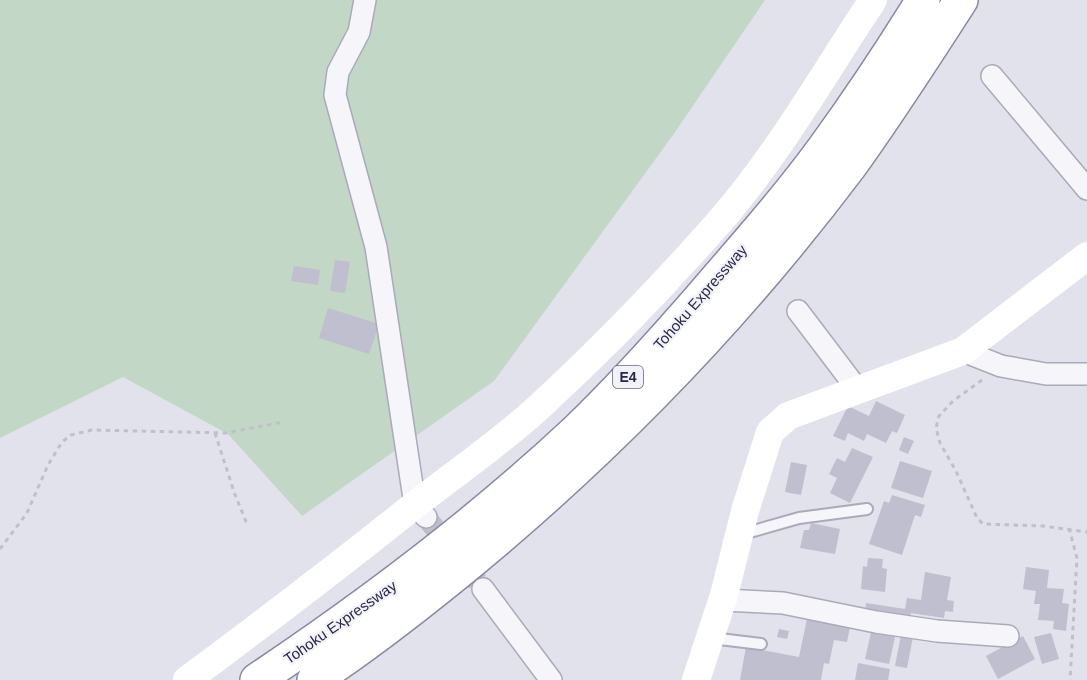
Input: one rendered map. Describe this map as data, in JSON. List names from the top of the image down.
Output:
{
  "streets": {
    "highway": ["Tohoku Expressway", "E4"]
  }
}
